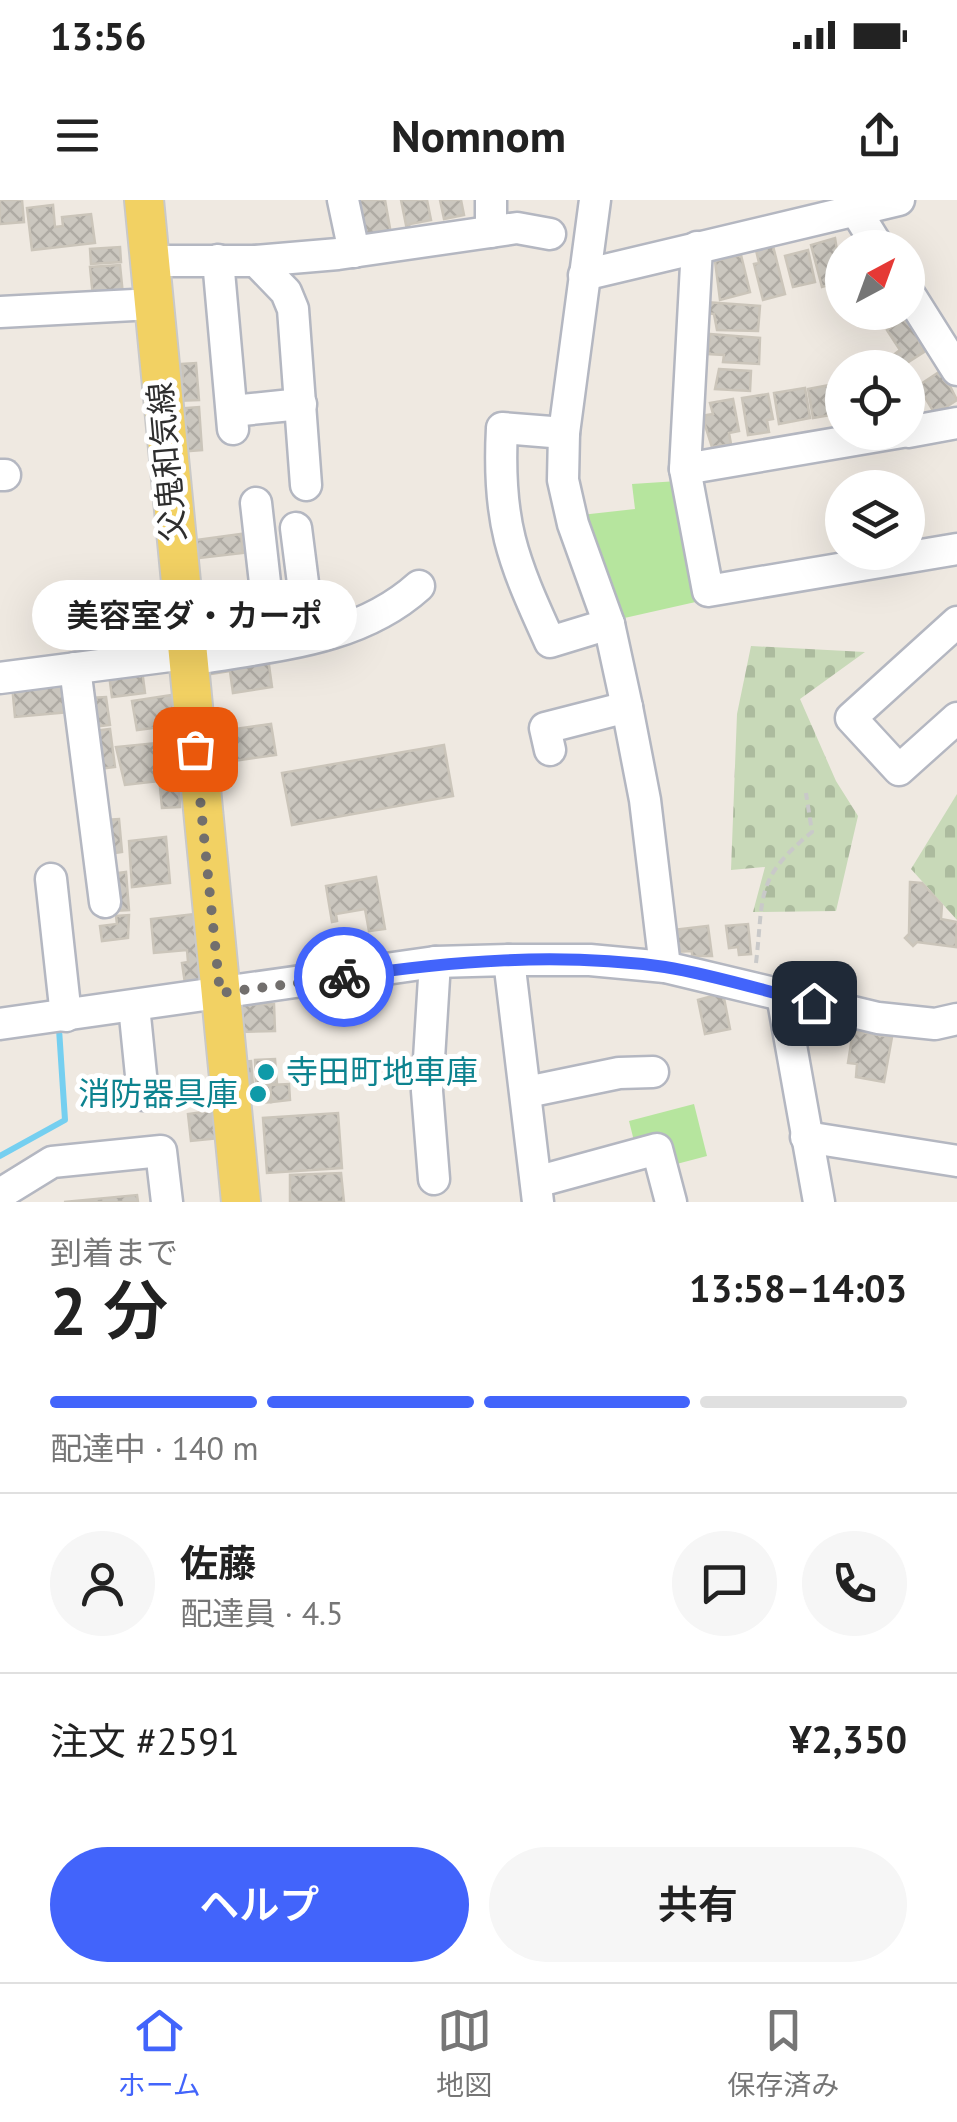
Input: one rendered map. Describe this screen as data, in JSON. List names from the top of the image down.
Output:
{
  "streets": {
    "main road": ["父鬼和気線"]
  },
  "places": ["美容室ダ・カーポ", "寺田町地車庫", "消防器具庫"],
  "north": "top right",
  "page": {
    "status": "13:56",
    "header": "Nomnom",
    "bubble": "美容室ダ・カーポ",
    "heading": ["2 分", "到着まで", "13:58–14:03"],
    "panel": [
      "佐藤",
      "配達員 · 4.5",
      "注文 #2591",
      "¥2,350"
    ],
    "bar": "配達中 · 140 m",
    "buttons": ["ヘルプ", "共有"],
    "tabs": ["ホーム", "地図", "保存済み"]
  }
}
